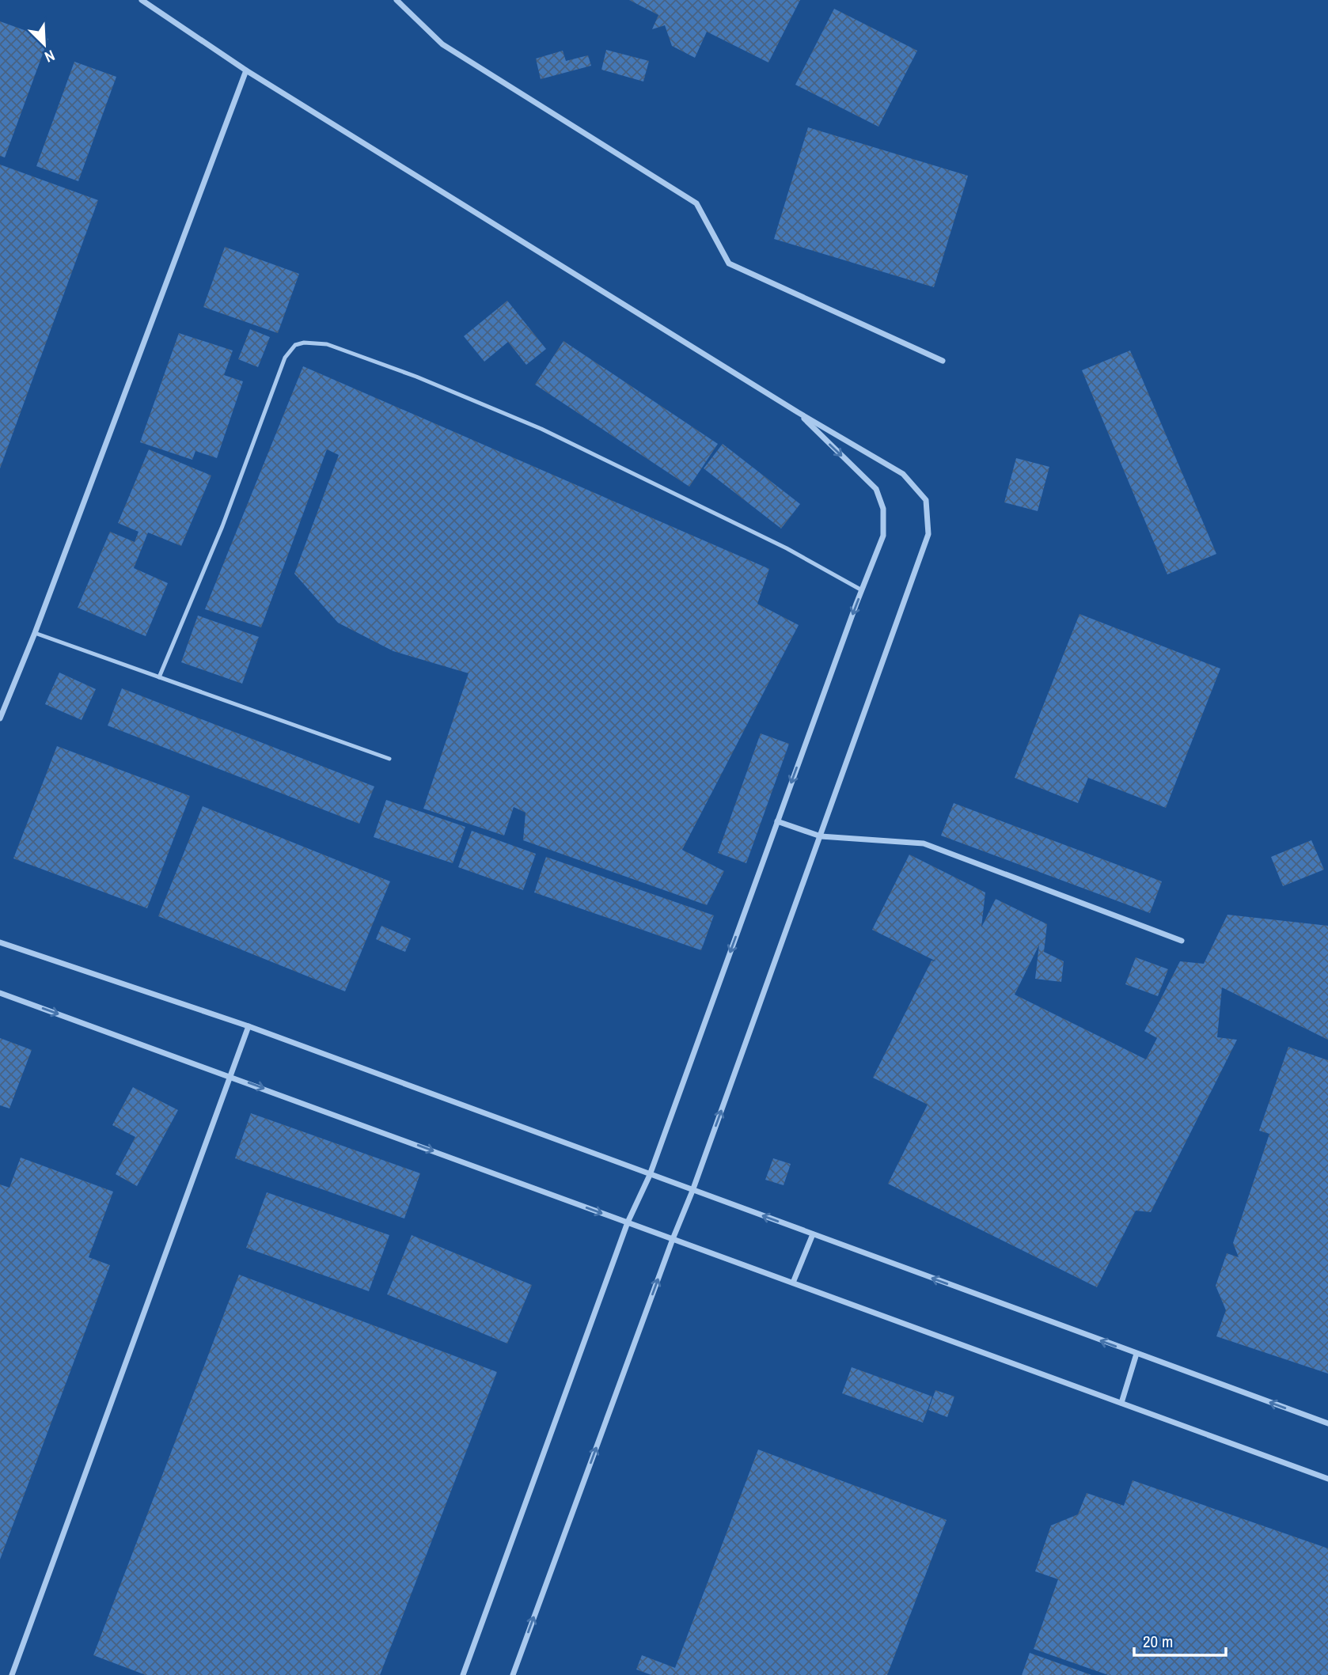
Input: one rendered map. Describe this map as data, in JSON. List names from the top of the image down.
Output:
{
  "scale_bar": "20 m",
  "north": "bottom right"
}
